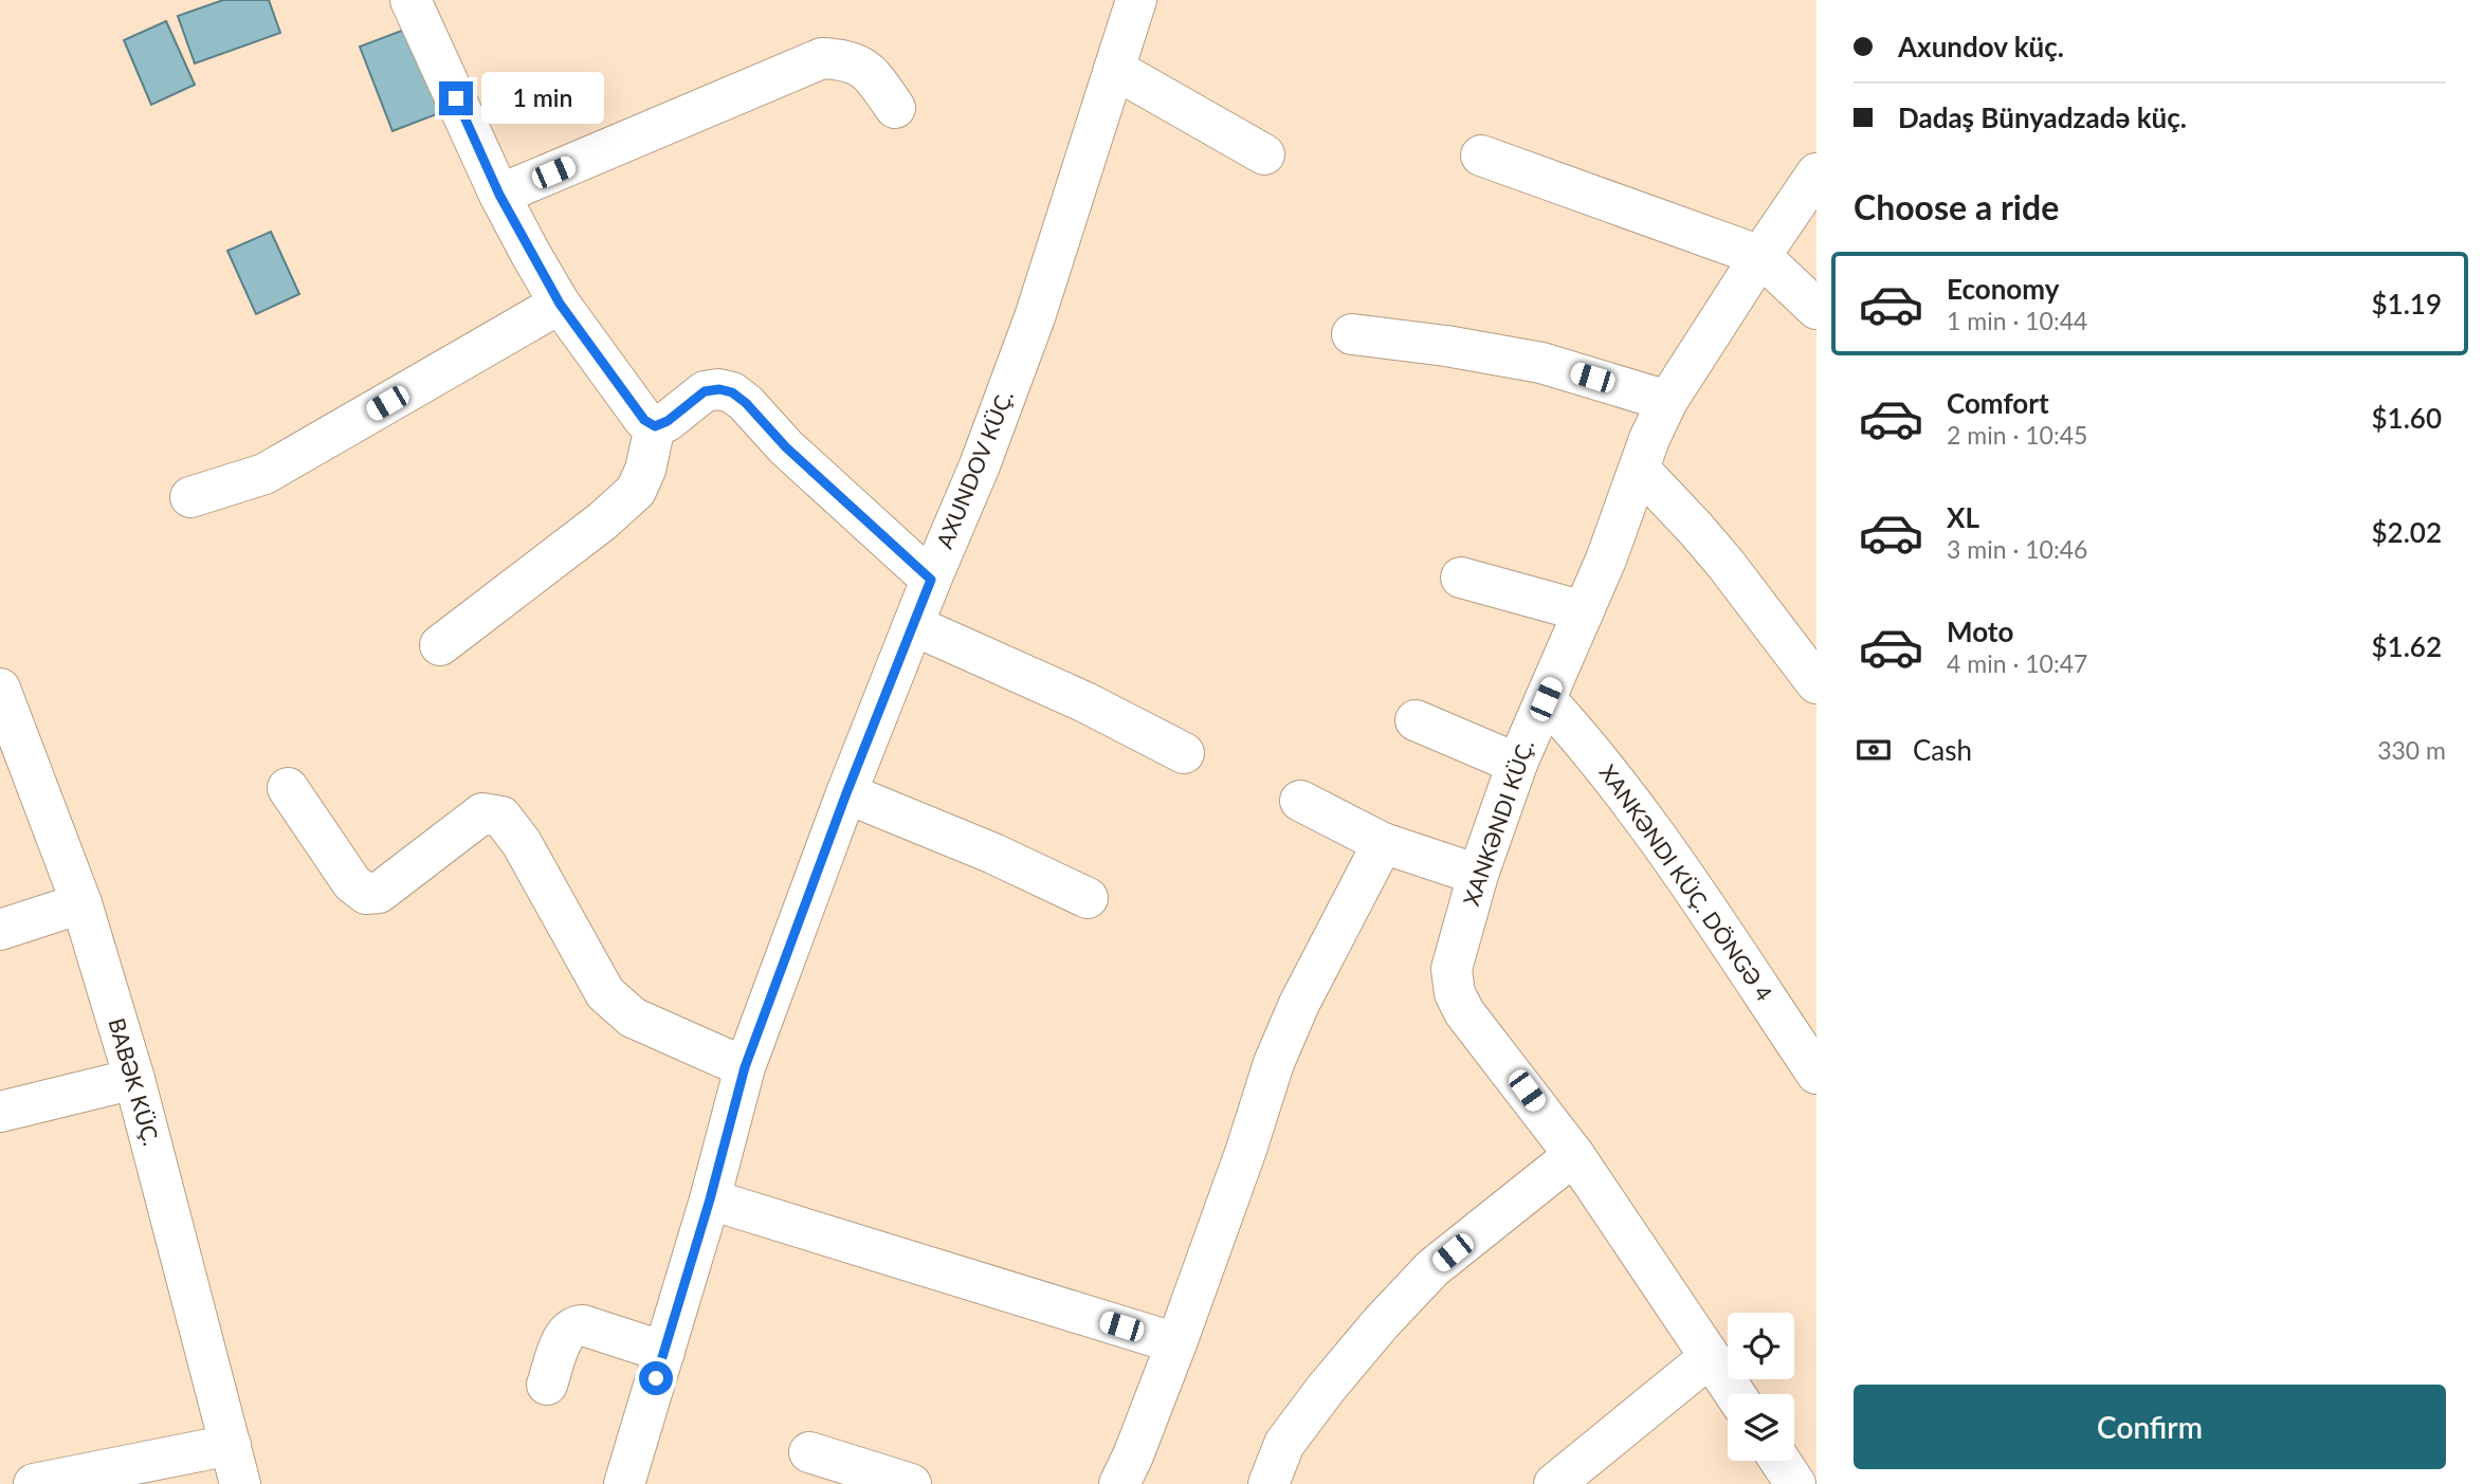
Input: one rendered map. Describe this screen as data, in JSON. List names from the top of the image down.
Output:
{
  "streets": {
    "street": [
      "AXUNDOV KÜÇ.",
      "XANKƏNDI KÜÇ.",
      "XANKƏNDI KÜÇ. DÖNGƏ 4",
      "BABƏK KÜÇ."
    ]
  },
  "crossings": [
    ["XANKƏNDI KÜÇ.", "XANKƏNDI KÜÇ. DÖNGƏ 4"]
  ],
  "page": {
    "banner": ["Axundov küç.", "Dadaş Bünyadzadə küç."],
    "bubble": "1 min",
    "heading": "Choose a ride",
    "list": [
      {
        "name": "Economy",
        "note": "1 min · 10:44",
        "value": "$1.19"
      },
      {
        "name": "Comfort",
        "note": "2 min · 10:45",
        "value": "$1.60"
      },
      {
        "name": "XL",
        "note": "3 min · 10:46",
        "value": "$2.02"
      },
      {
        "name": "Moto",
        "note": "4 min · 10:47",
        "value": "$1.62"
      }
    ],
    "pay": ["Cash", "330 m"],
    "buttons": "Confirm"
  }
}
